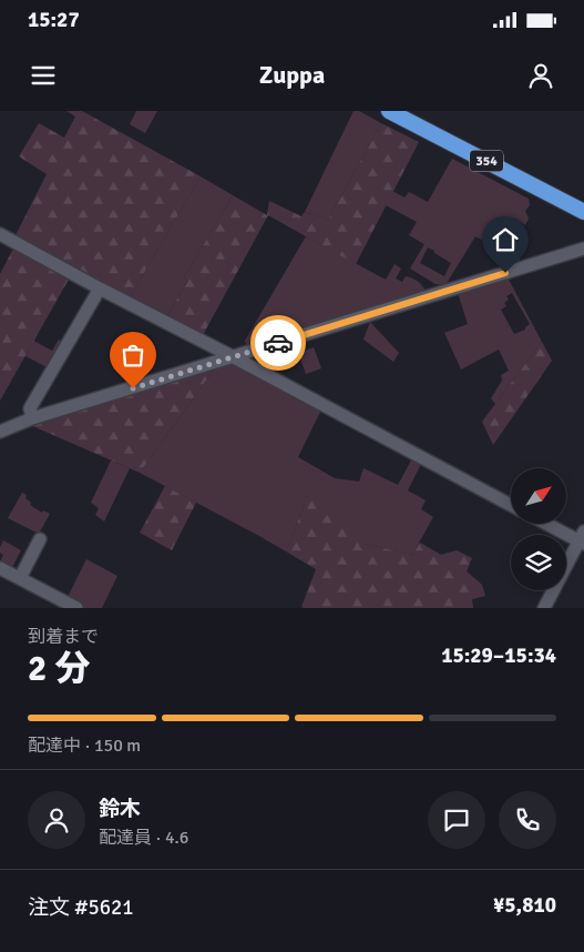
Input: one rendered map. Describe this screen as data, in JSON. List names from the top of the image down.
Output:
{
  "streets": {
    "highway": ["354"]
  },
  "north": "top right",
  "page": {
    "status": "15:27",
    "header": "Zuppa",
    "heading": ["2 分", "到着まで", "15:29–15:34"],
    "panel": [
      "鈴木",
      "配達員 · 4.6",
      "注文 #5621",
      "¥5,810"
    ],
    "bar": "配達中 · 150 m"
  }
}
